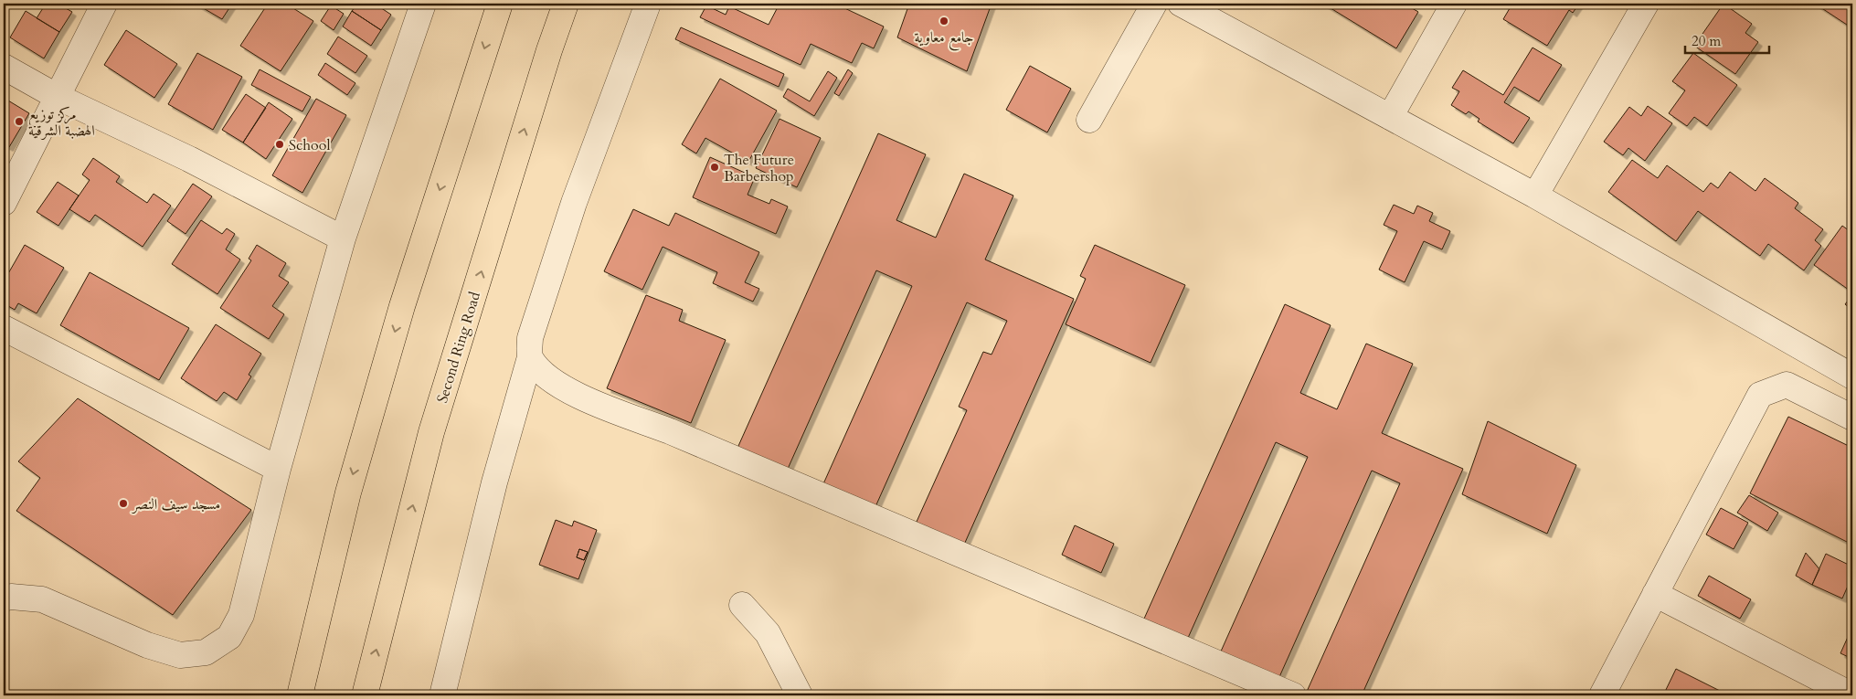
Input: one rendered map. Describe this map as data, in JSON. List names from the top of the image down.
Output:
{
  "streets": {
    "highway": ["Second Ring Road"]
  },
  "places": [
    "جامع معاوية",
    "مركز توزيع الهضبة الشرقية",
    "School",
    "The Future Barbershop",
    "مسجد سيف النصر"
  ],
  "scale_bar": "20 m"
}
